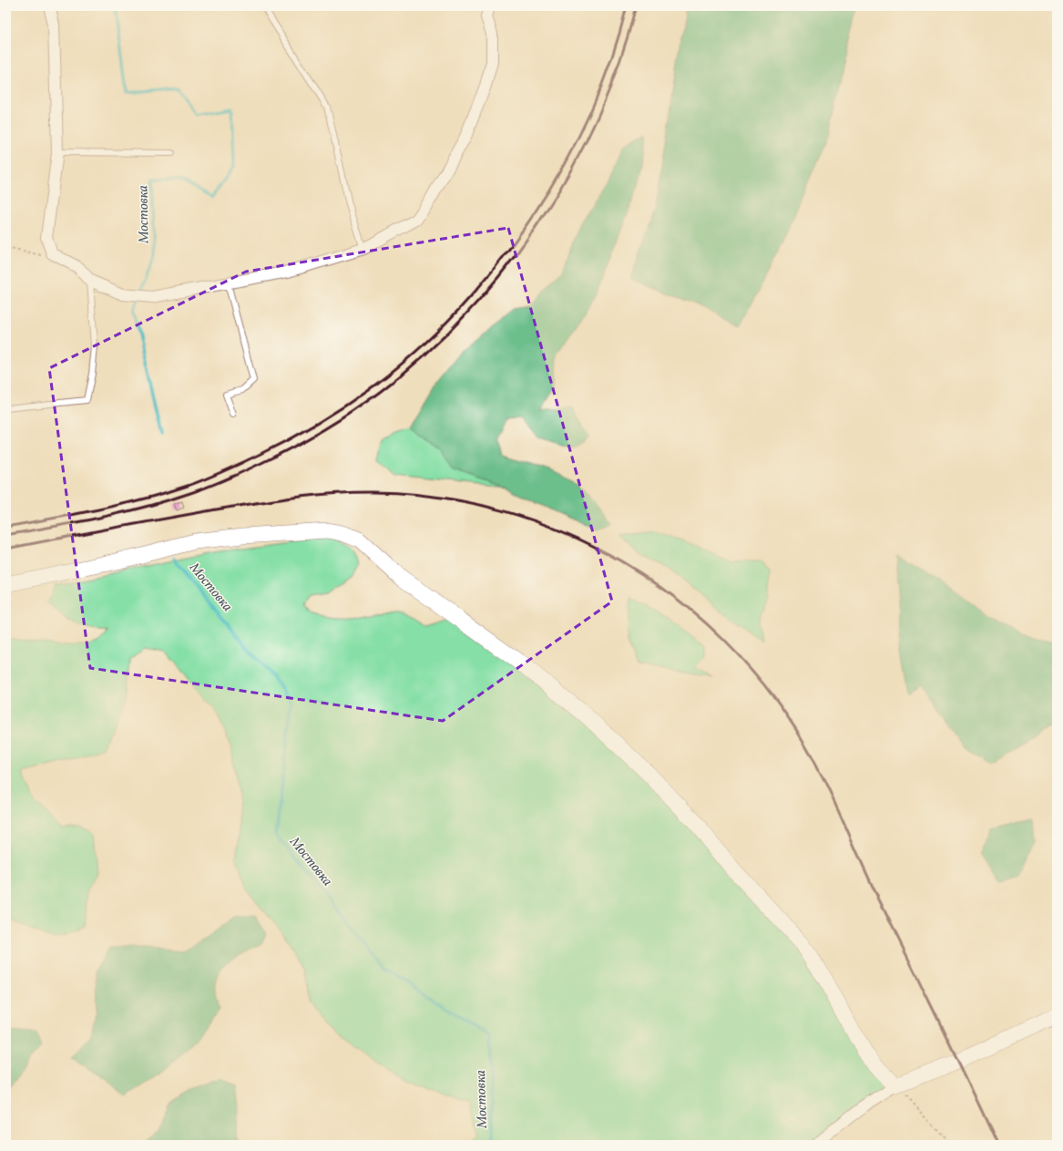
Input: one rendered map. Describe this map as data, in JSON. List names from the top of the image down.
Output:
{
  "water": ["Мостовка"]
}
